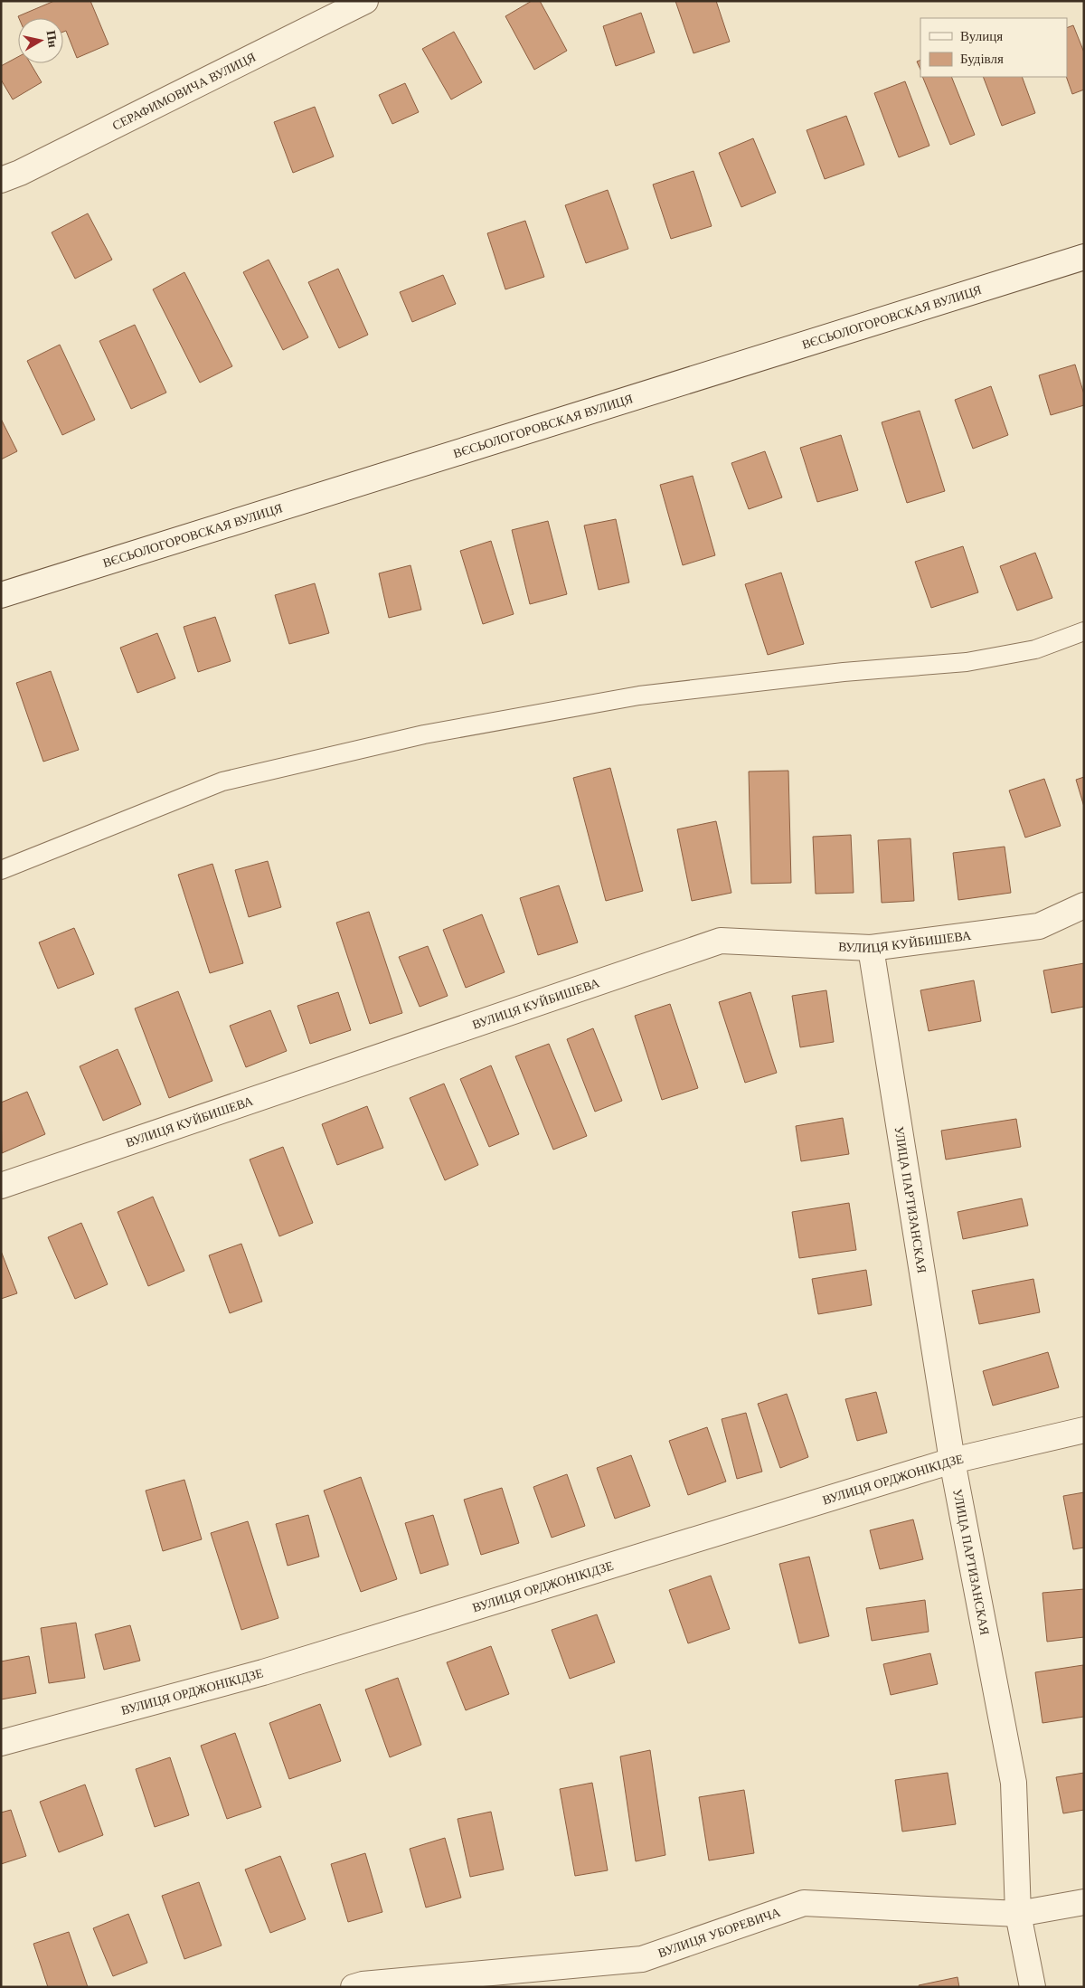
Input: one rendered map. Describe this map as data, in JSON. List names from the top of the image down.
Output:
{
  "streets": {
    "street": [
      "СЕРАФИМОВИЧА ВУЛИЦЯ",
      "ВЄСЬОЛОГОРОВСКАЯ ВУЛИЦЯ",
      "ВУЛИЦЯ КУЙБИШЕВА",
      "УЛИЦА ПАРТИЗАНСКАЯ",
      "ВУЛИЦЯ ОРДЖОНІКІДЗЕ",
      "ВУЛИЦЯ УБОРЕВИЧА"
    ]
  },
  "crossings": [
    ["ВУЛИЦЯ КУЙБИШЕВА", "УЛИЦА ПАРТИЗАНСКАЯ"],
    ["УЛИЦА ПАРТИЗАНСКАЯ", "ВУЛИЦЯ ОРДЖОНІКІДЗЕ"],
    ["УЛИЦА ПАРТИЗАНСКАЯ", "ВУЛИЦЯ УБОРЕВИЧА"]
  ],
  "legend": ["Вулиця", "Будівля"],
  "north": "right"
}
